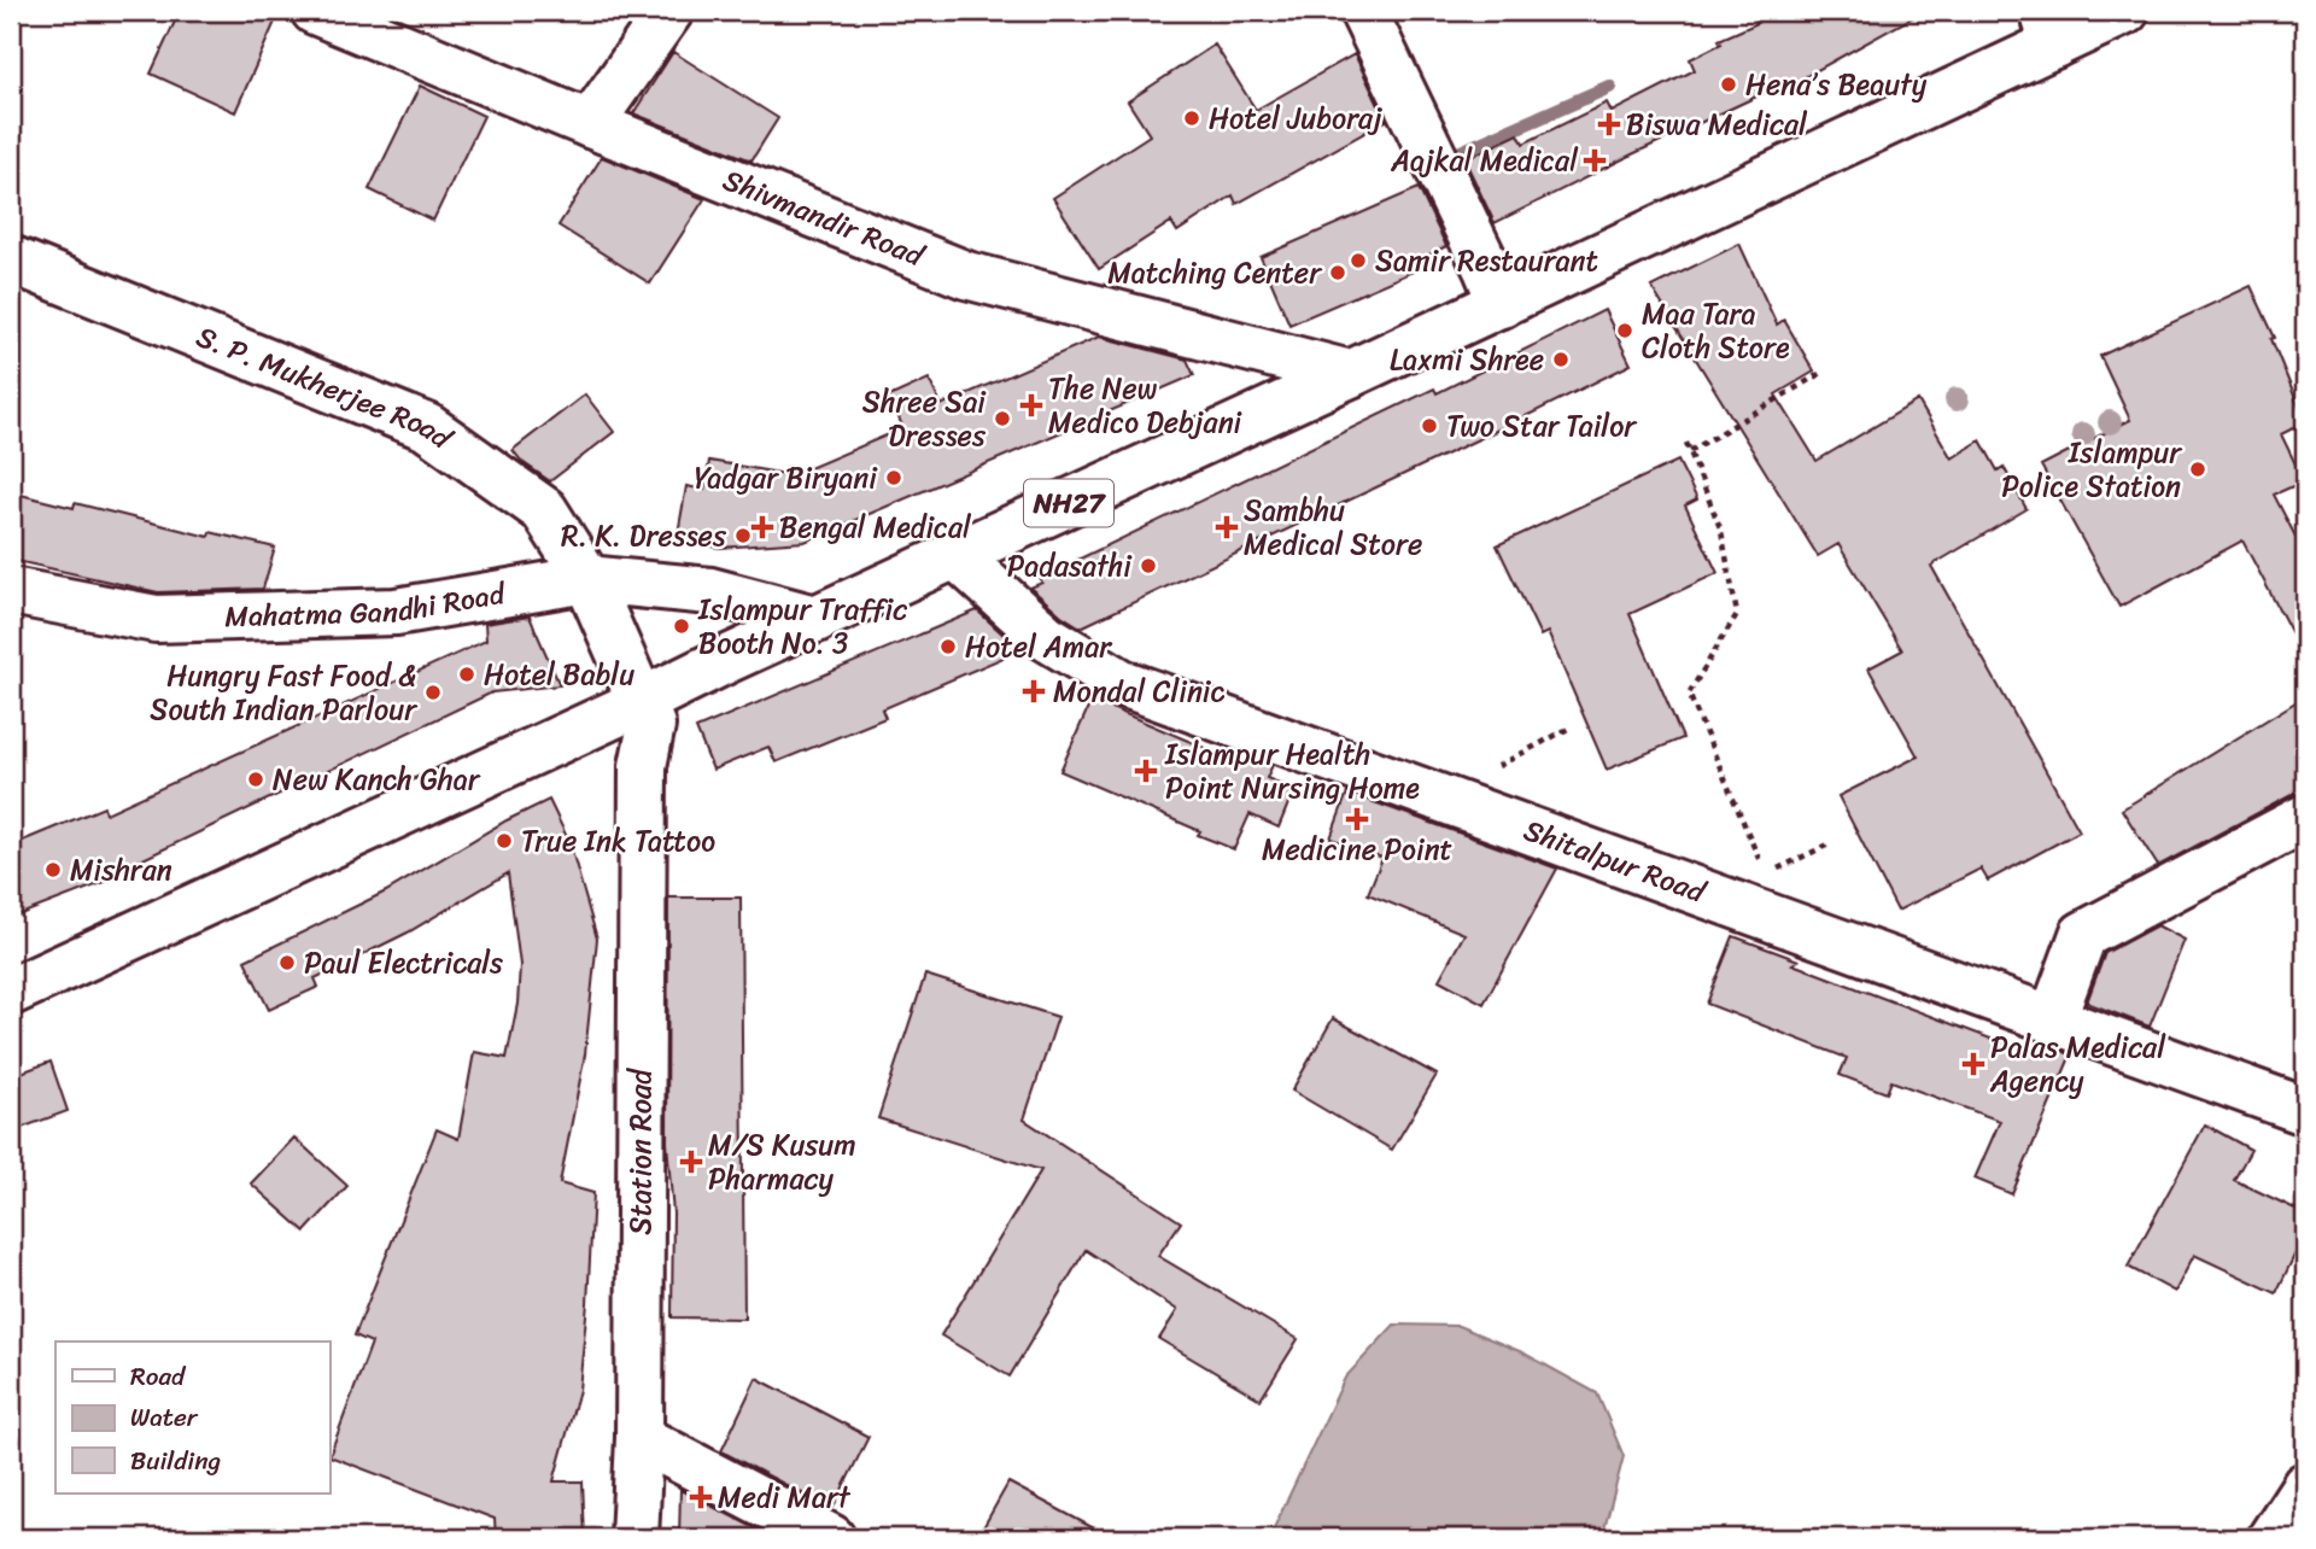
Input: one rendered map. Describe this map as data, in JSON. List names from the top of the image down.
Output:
{
  "streets": {
    "street": [
      "Shivmandir Road",
      "S. P. Mukherjee Road",
      "NH27",
      "Mahatma Gandhi Road",
      "Shitalpur Road",
      "Station Road"
    ]
  },
  "crossings": [
    ["Shivmandir Road", "NH27"],
    ["S. P. Mukherjee Road", "Mahatma Gandhi Road"],
    ["NH27", "Mahatma Gandhi Road"],
    ["NH27", "Shitalpur Road"],
    ["NH27", "Station Road"]
  ],
  "places": {
    "other": [
      "Hena’s Beauty",
      "Hotel Juboraj",
      "Samir Restaurant",
      "Matching Center",
      "Maa Tara Cloth Store",
      "Laxmi Shree",
      "Shree Sai Dresses",
      "Two Star Tailor",
      "Islampur Police Station",
      "Yadgar Biryani",
      "R. K. Dresses",
      "Padasathi",
      "Islampur Traffic Booth No. 3",
      "Hotel Amar",
      "Hotel Bablu",
      "Hungry Fast Food & South Indian Parlour",
      "New Kanch Ghar",
      "True Ink Tattoo",
      "Mishran",
      "Paul Electricals"
    ],
    "health": [
      "Biswa Medical",
      "Aajkal Medical",
      "The New Medico Debjani",
      "Bengal Medical",
      "Sambhu Medical Store",
      "Mondal Clinic",
      "Islampur Health Point Nursing Home",
      "Medicine Point",
      "Palas Medical Agency",
      "M/S Kusum Pharmacy",
      "Medi Mart"
    ]
  },
  "legend": ["Road", "Water", "Building"]
}
